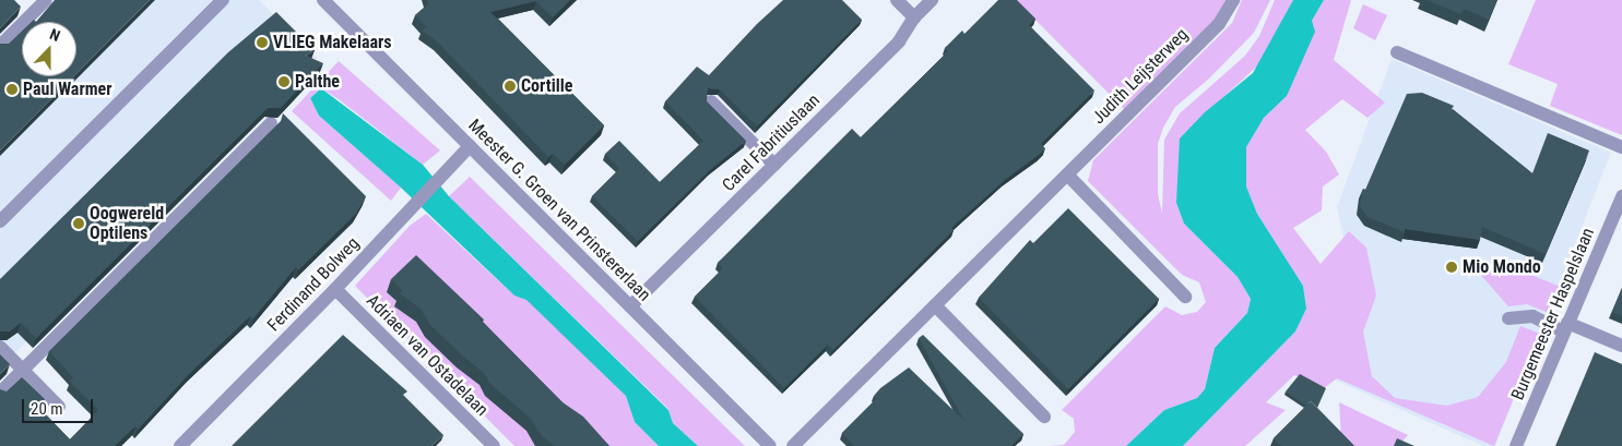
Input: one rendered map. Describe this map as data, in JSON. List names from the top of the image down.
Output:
{
  "streets": {
    "street": [
      "Judith Leijsterweg",
      "Carel Fabritiuslaan",
      "Meester G. Groen van Prinstererlaan",
      "Ferdinand Bolweg",
      "Burgemeester Haspelslaan",
      "Adriaen van Ostadelaan"
    ]
  },
  "crossings": [
    ["Carel Fabritiuslaan", "Meester G. Groen van Prinstererlaan"],
    ["Meester G. Groen van Prinstererlaan", "Ferdinand Bolweg"],
    ["Ferdinand Bolweg", "Adriaen van Ostadelaan"]
  ],
  "places": [
    "VLIEG Makelaars",
    "Palthe",
    "Cortille",
    "Paul Warmer",
    "Oogwereld Optilens",
    "Mio Mondo"
  ],
  "scale_bar": "20 m",
  "north": "top"
}
